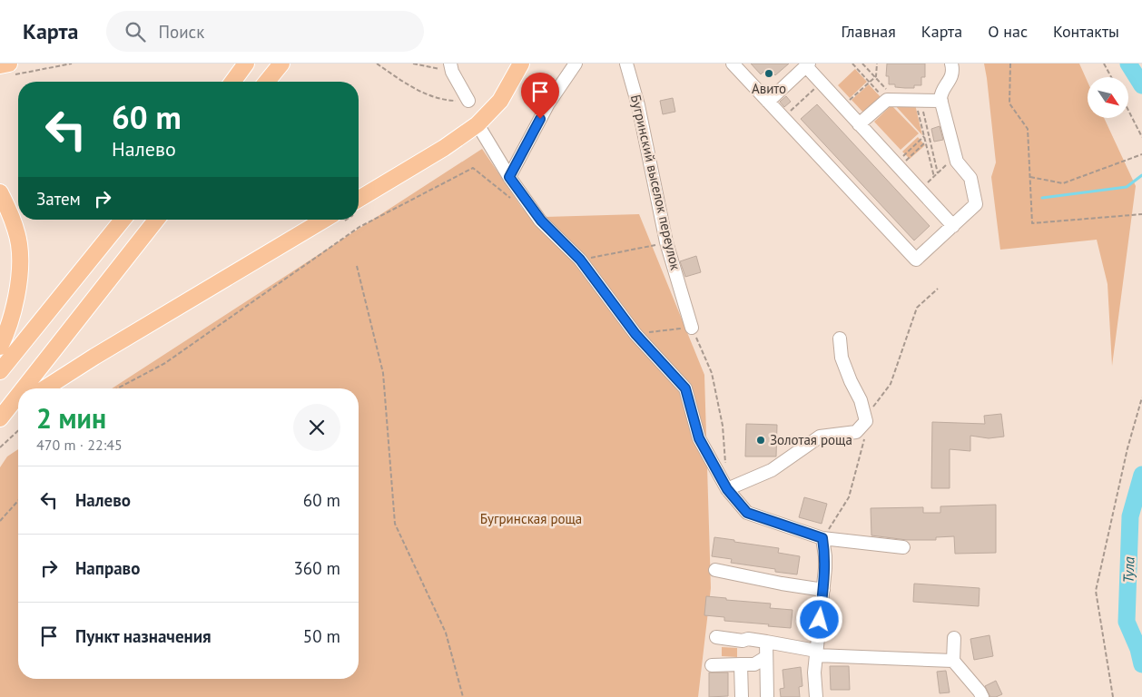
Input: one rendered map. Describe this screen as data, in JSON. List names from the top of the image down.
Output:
{
  "streets": {
    "street": ["Бугринский выселок переулок"]
  },
  "water": ["Тула"],
  "parks": ["Бугринская роща"],
  "places": ["Авито", "Золотая роща"],
  "north": "bottom right",
  "page": {
    "header": "Карта",
    "search": "Поиск",
    "nav": [
      "Главная",
      "Карта",
      "О нас",
      "Контакты"
    ],
    "turn": ["60 m", "Налево"],
    "then": "Затем",
    "heading": ["2 мин", "470 m · 22:45"],
    "list": [
      {
        "name": "Налево",
        "value": "60 m"
      },
      {
        "name": "Направо",
        "value": "360 m"
      },
      {
        "name": "Пункт назначения",
        "value": "50 m"
      }
    ]
  }
}
